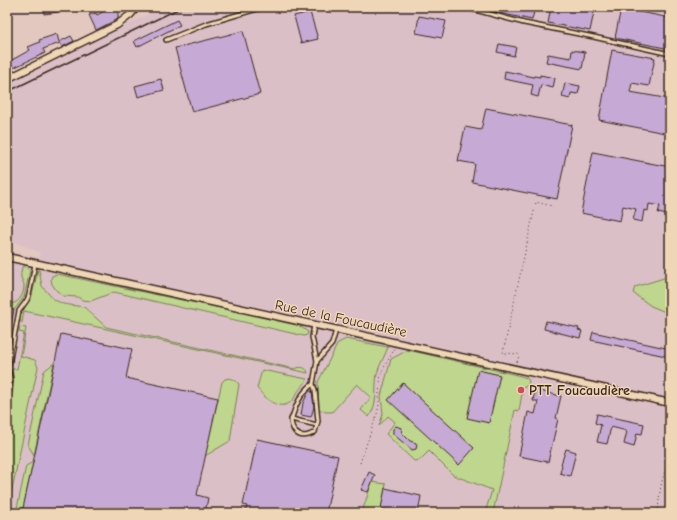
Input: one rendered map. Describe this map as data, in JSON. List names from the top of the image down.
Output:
{
  "streets": {
    "street": ["Rue de la Foucaudière"]
  },
  "places": ["PTT Foucaudière"]
}
